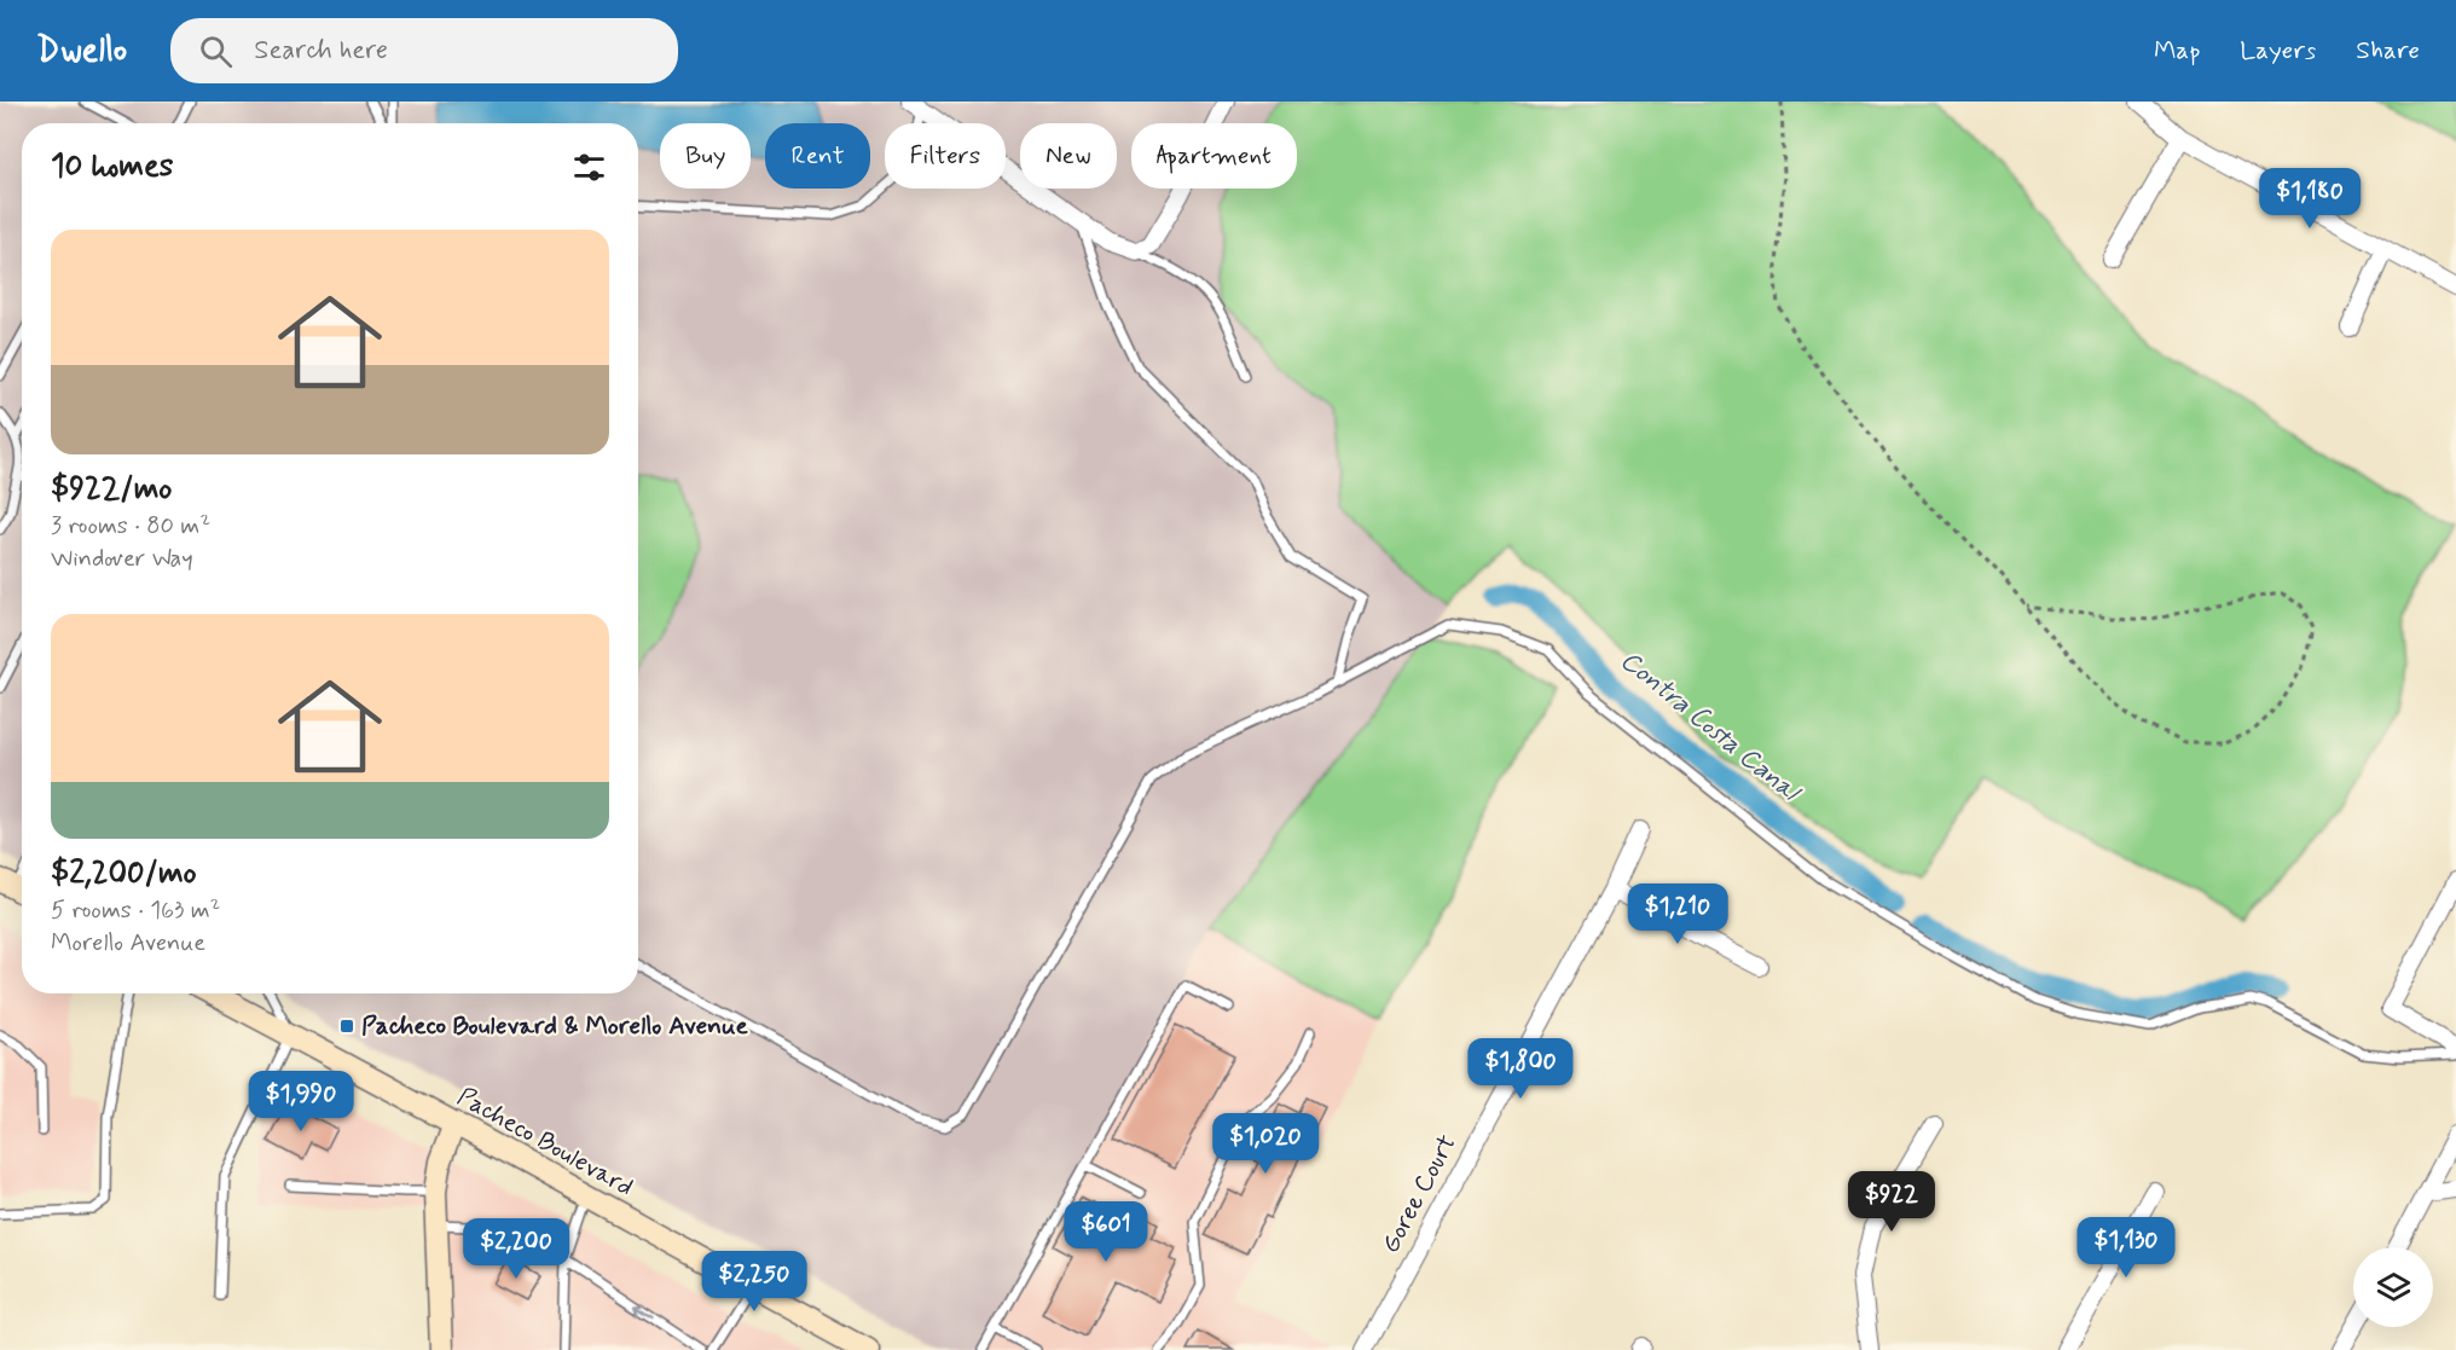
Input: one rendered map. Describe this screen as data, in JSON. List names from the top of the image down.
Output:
{
  "streets": {
    "main road": ["Pacheco Boulevard"],
    "street": ["Goree Court"]
  },
  "water": ["Contra Costa Canal"],
  "places": {
    "transit": ["Pacheco Boulevard & Morello Avenue"]
  },
  "page": {
    "header": "Dwello",
    "search": "Search here",
    "nav": ["Map", "Layers", "Share"],
    "chip": [
      "Buy",
      "Rent",
      "Filters",
      "New",
      "Apartment"
    ],
    "heading": "10 homes",
    "price": [
      "$1,180",
      "$1,210",
      "$1,800",
      "$1,990",
      "$1,020",
      "$922",
      "$601",
      "$1,130",
      "$2,200",
      "$2,250"
    ],
    "list": [
      {
        "name": "$922/mo",
        "note": "3 rooms · 80 m² · Windover Way"
      },
      {
        "name": "$2,200/mo",
        "note": "5 rooms · 163 m² · Morello Avenue"
      }
    ]
  }
}
